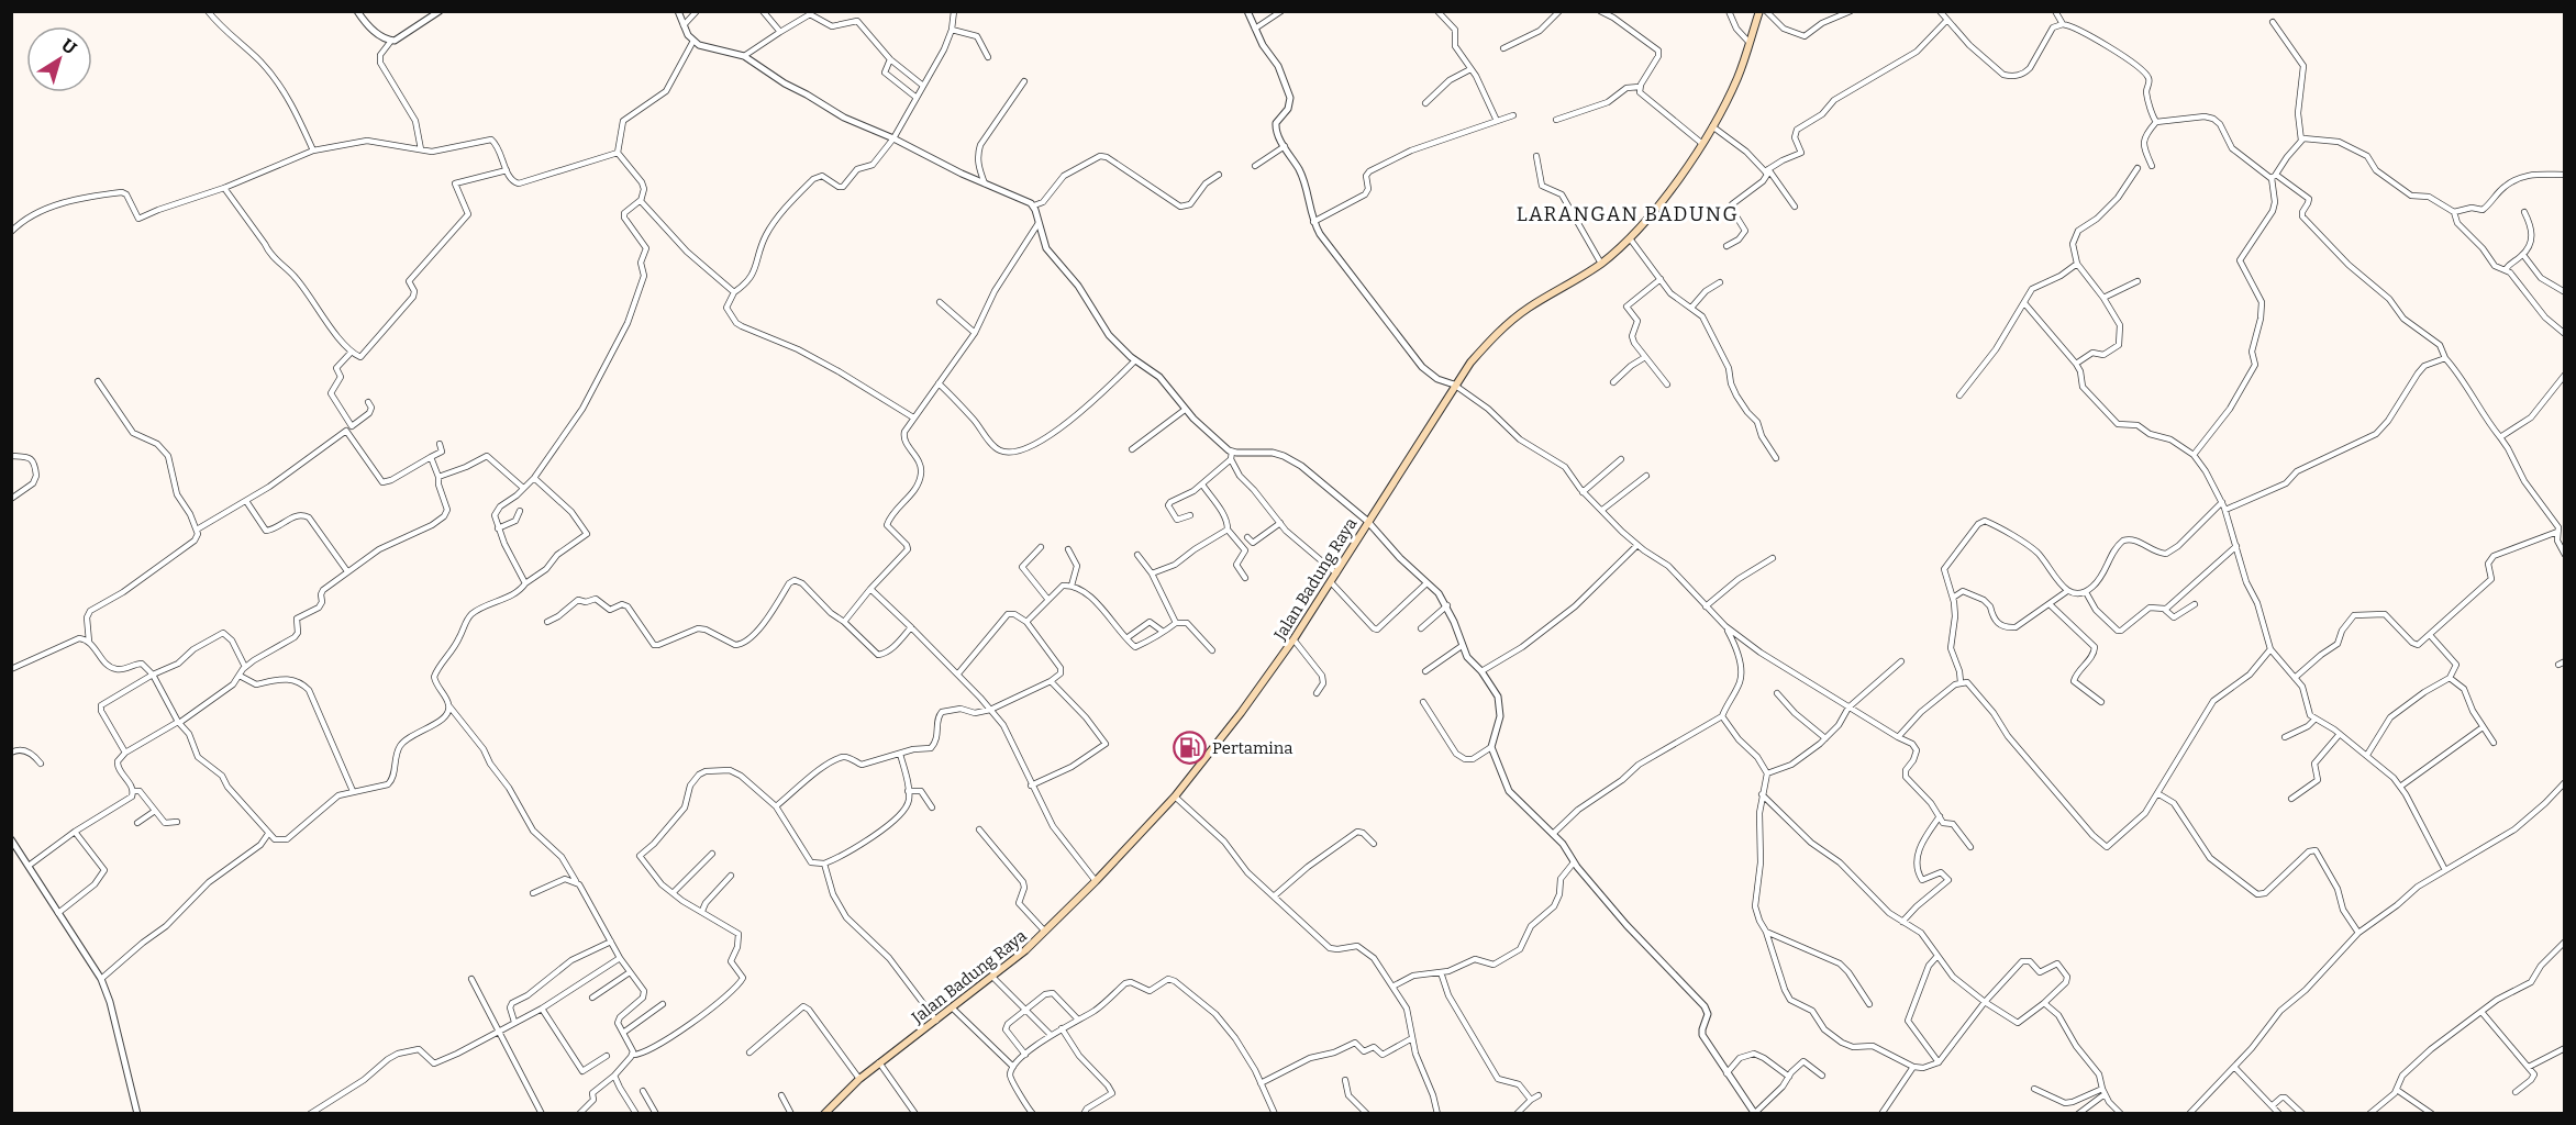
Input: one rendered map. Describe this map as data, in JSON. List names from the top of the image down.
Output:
{
  "streets": {
    "main road": ["Jalan Badung Raya"]
  },
  "districts": ["LARANGAN BADUNG"],
  "places": {
    "fuel station": ["Pertamina"]
  },
  "north": "top right"
}
